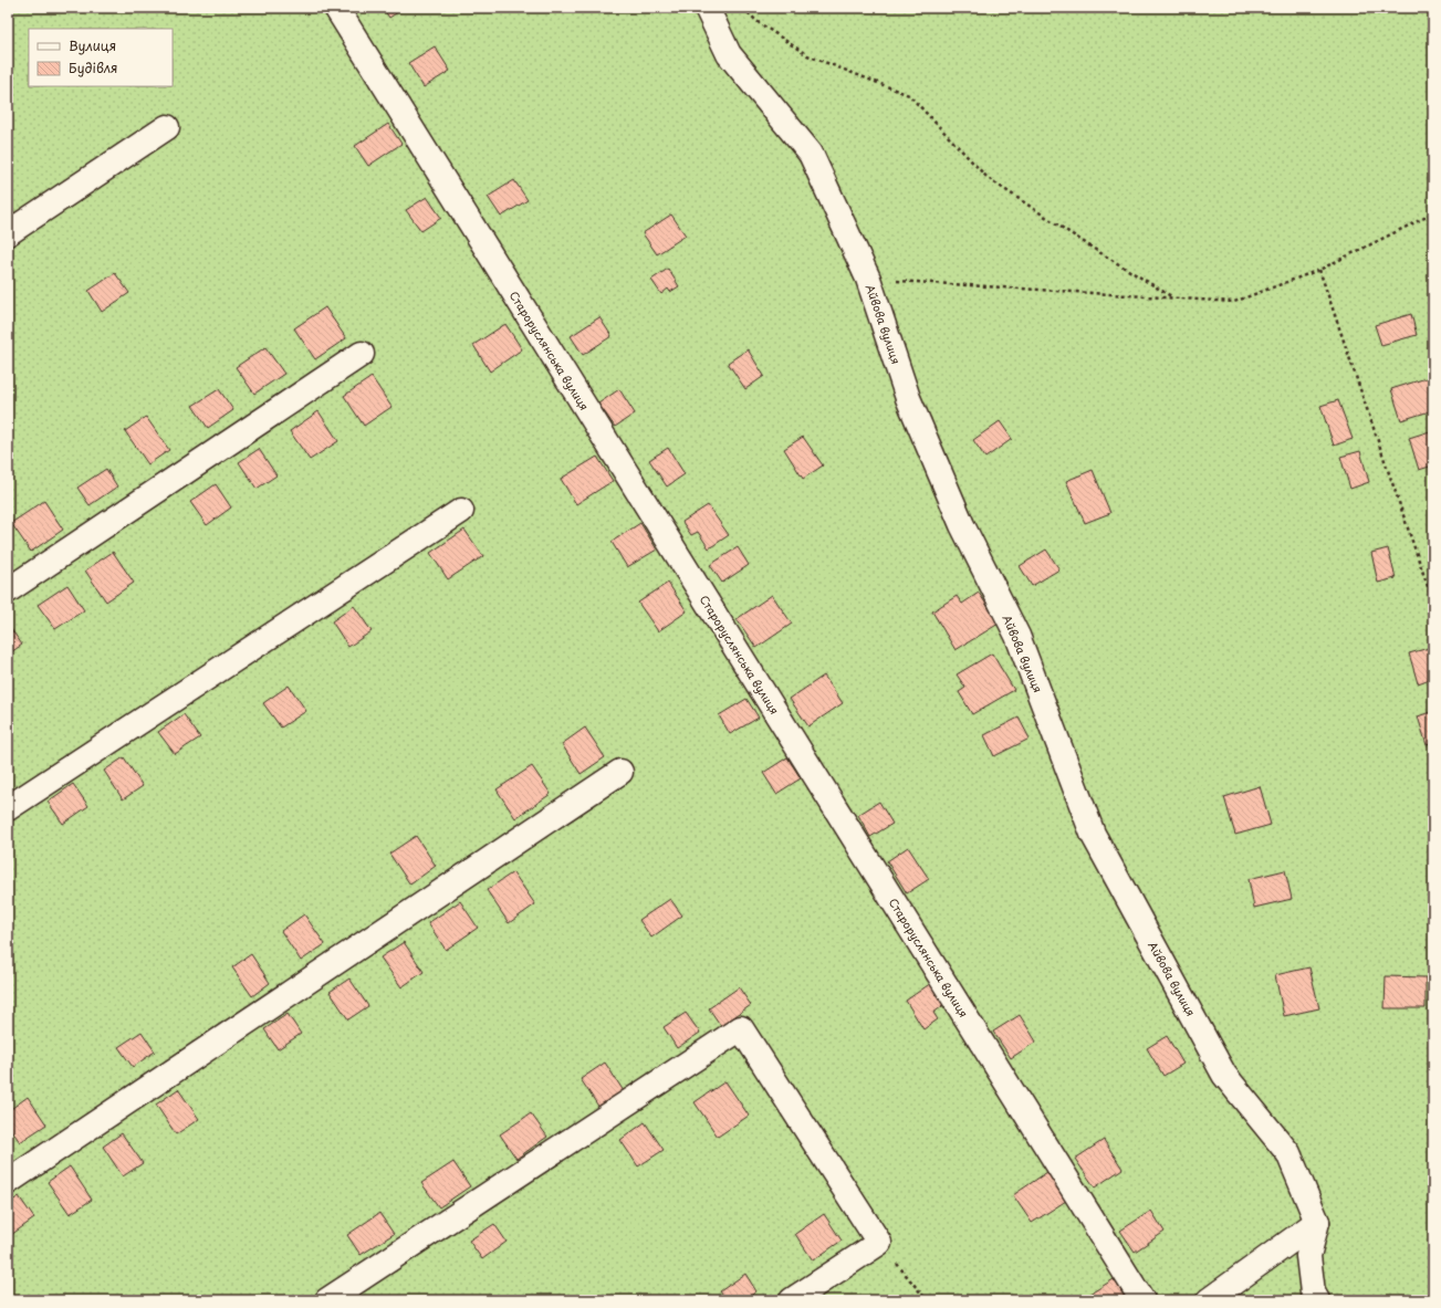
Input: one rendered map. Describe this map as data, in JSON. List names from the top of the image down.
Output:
{
  "streets": {
    "street": ["Айвова вулиця", "Староруслянська вулиця"]
  },
  "legend": ["Вулиця", "Будівля"]
}
